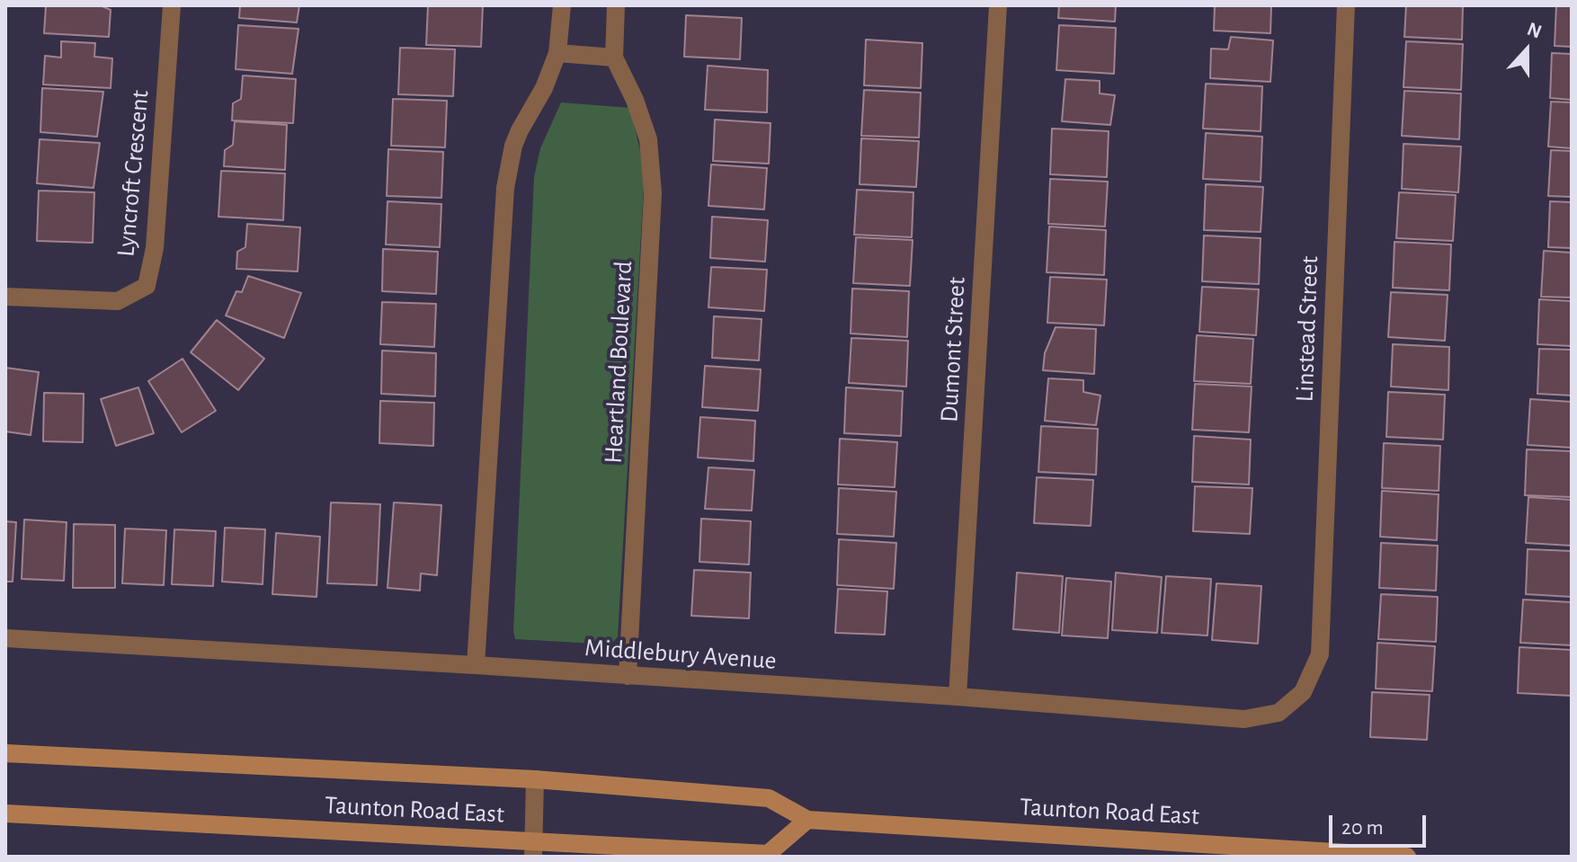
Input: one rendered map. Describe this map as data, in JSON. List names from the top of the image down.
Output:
{
  "streets": {
    "main road": ["Taunton Road East"],
    "street": [
      "Lyncroft Crescent",
      "Linstead Street",
      "Dumont Street",
      "Heartland Boulevard",
      "Middlebury Avenue"
    ]
  },
  "crossings": [
    ["Linstead Street", "Middlebury Avenue"],
    ["Dumont Street", "Middlebury Avenue"],
    ["Heartland Boulevard", "Middlebury Avenue"]
  ],
  "scale_bar": "20 m",
  "north": "top"
}
